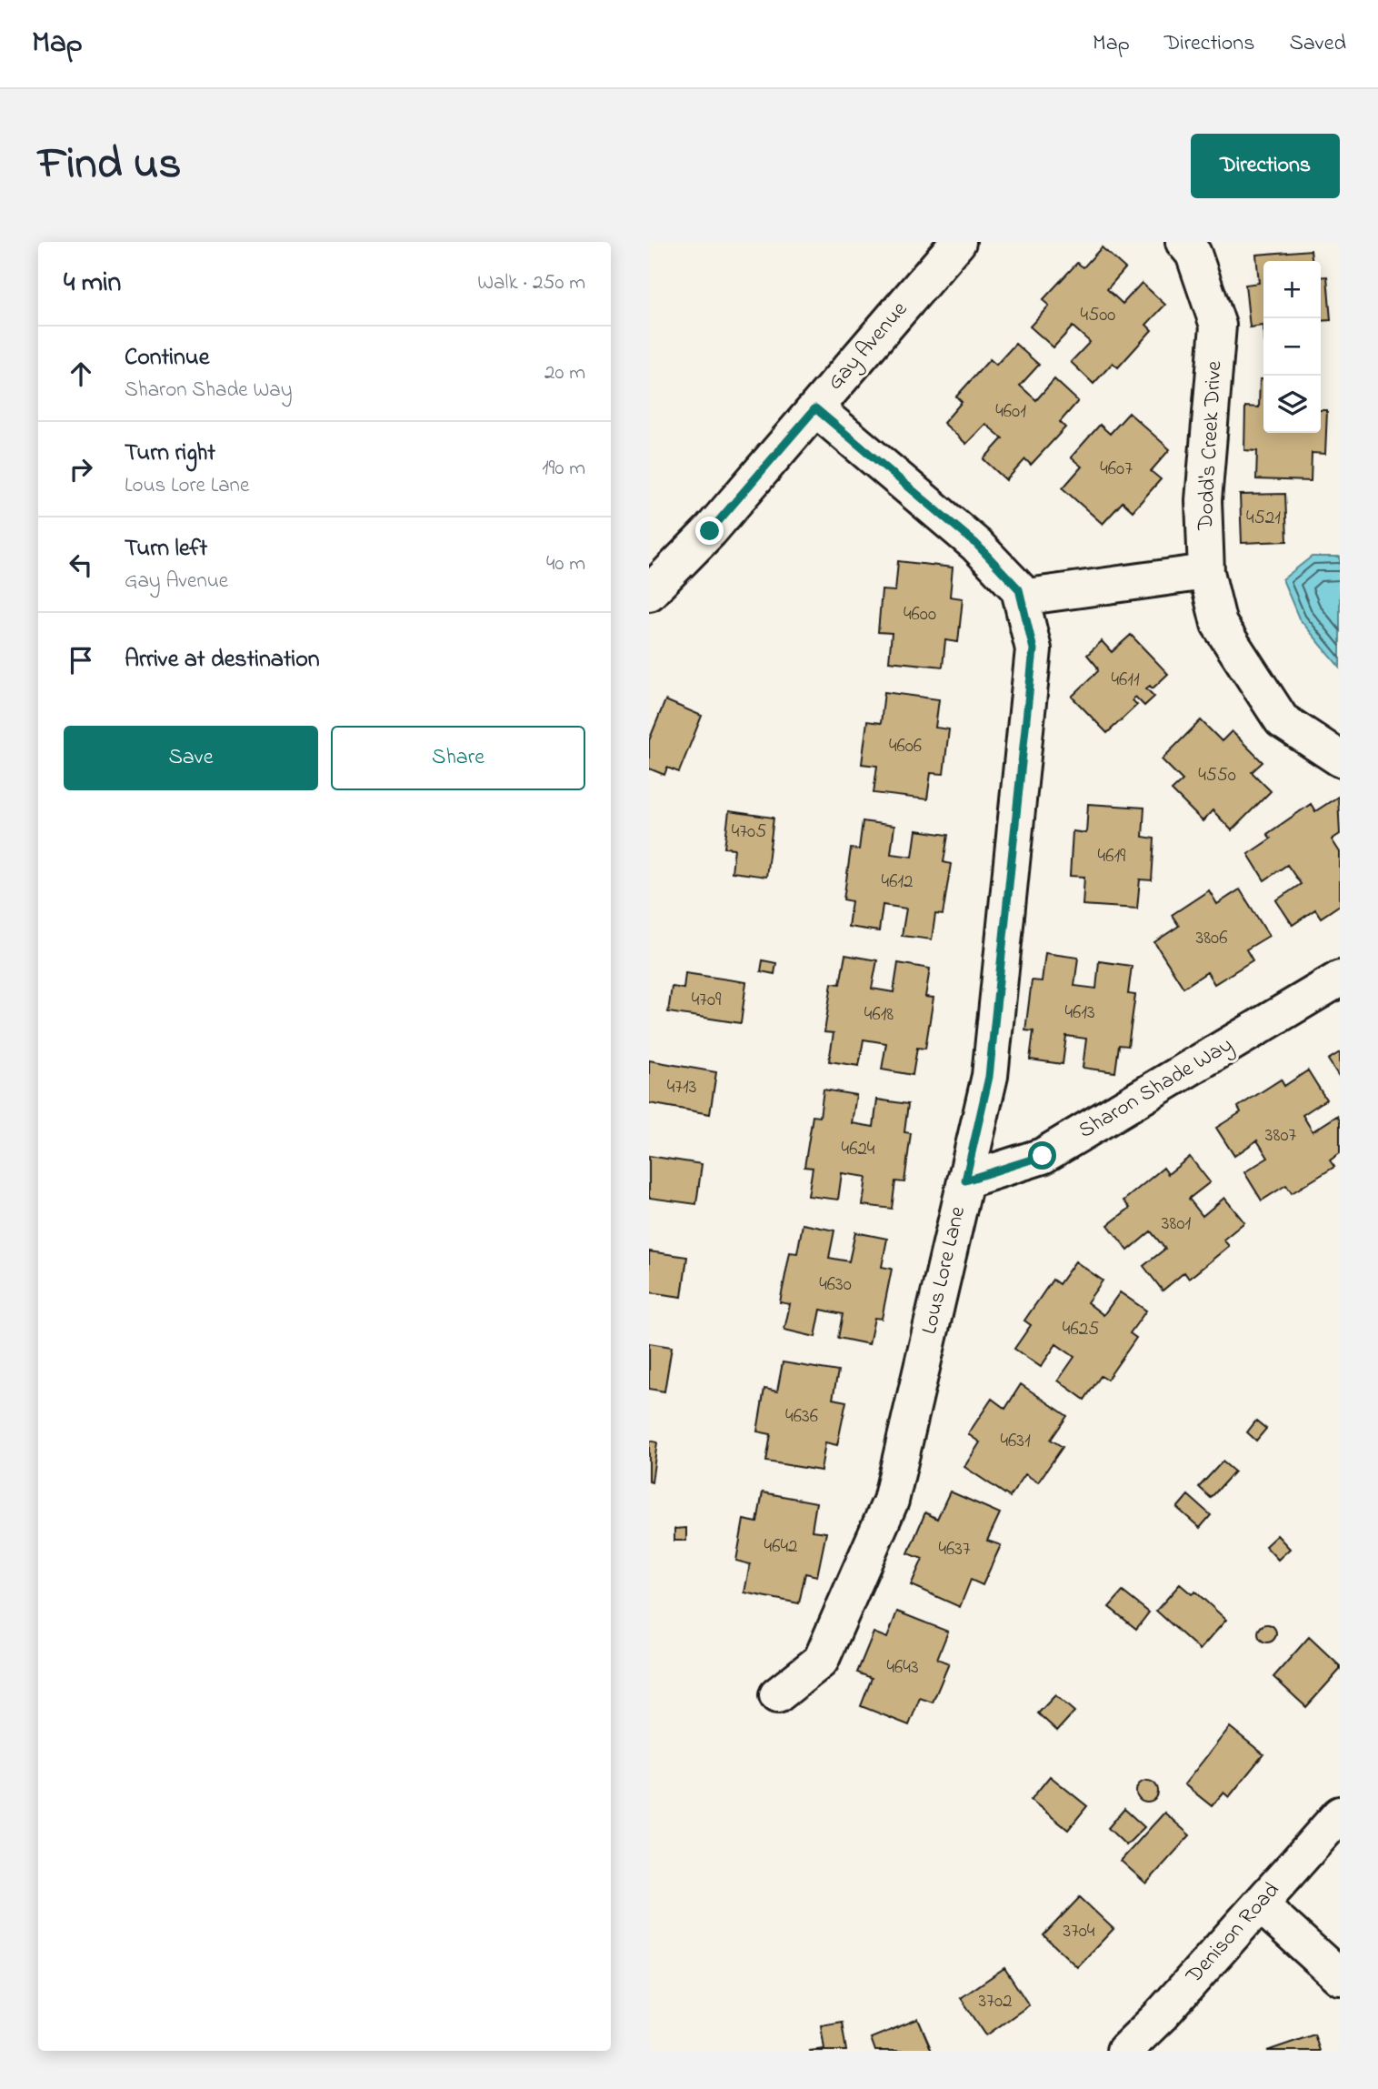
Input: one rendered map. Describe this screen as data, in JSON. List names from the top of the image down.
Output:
{
  "streets": {
    "street": [
      "Gay Avenue",
      "Dodd's Creek Drive",
      "Sharon Shade Way",
      "Lous Lore Lane",
      "Denison Road"
    ]
  },
  "crossings": [
    ["Gay Avenue", "Lous Lore Lane"],
    ["Sharon Shade Way", "Lous Lore Lane"]
  ],
  "house_numbers": [
    "4500",
    "4601",
    "4607",
    "4521",
    "4600",
    "4611",
    "4606",
    "4550",
    "4705",
    "4619",
    "4612",
    "3806",
    "4709",
    "4613",
    "4618",
    "4713",
    "3807",
    "4624",
    "3801",
    "4630",
    "4625",
    "4636",
    "4631",
    "4642",
    "4637",
    "4643",
    "3704",
    "3702"
  ],
  "page": {
    "header": "Map",
    "nav": ["Map", "Directions", "Saved"],
    "title": "Find us",
    "buttons": [
      "Directions",
      ["Save", "Share"]
    ],
    "heading": ["4 min", "Walk · 250 m"],
    "map_buttons": ["+", "−"],
    "list": [
      ["Continue", "Sharon Shade Way", "20 m"],
      ["Turn right", "Lous Lore Lane", "190 m"],
      ["Turn left", "Gay Avenue", "40 m"],
      "Arrive at destination"
    ]
  }
}
